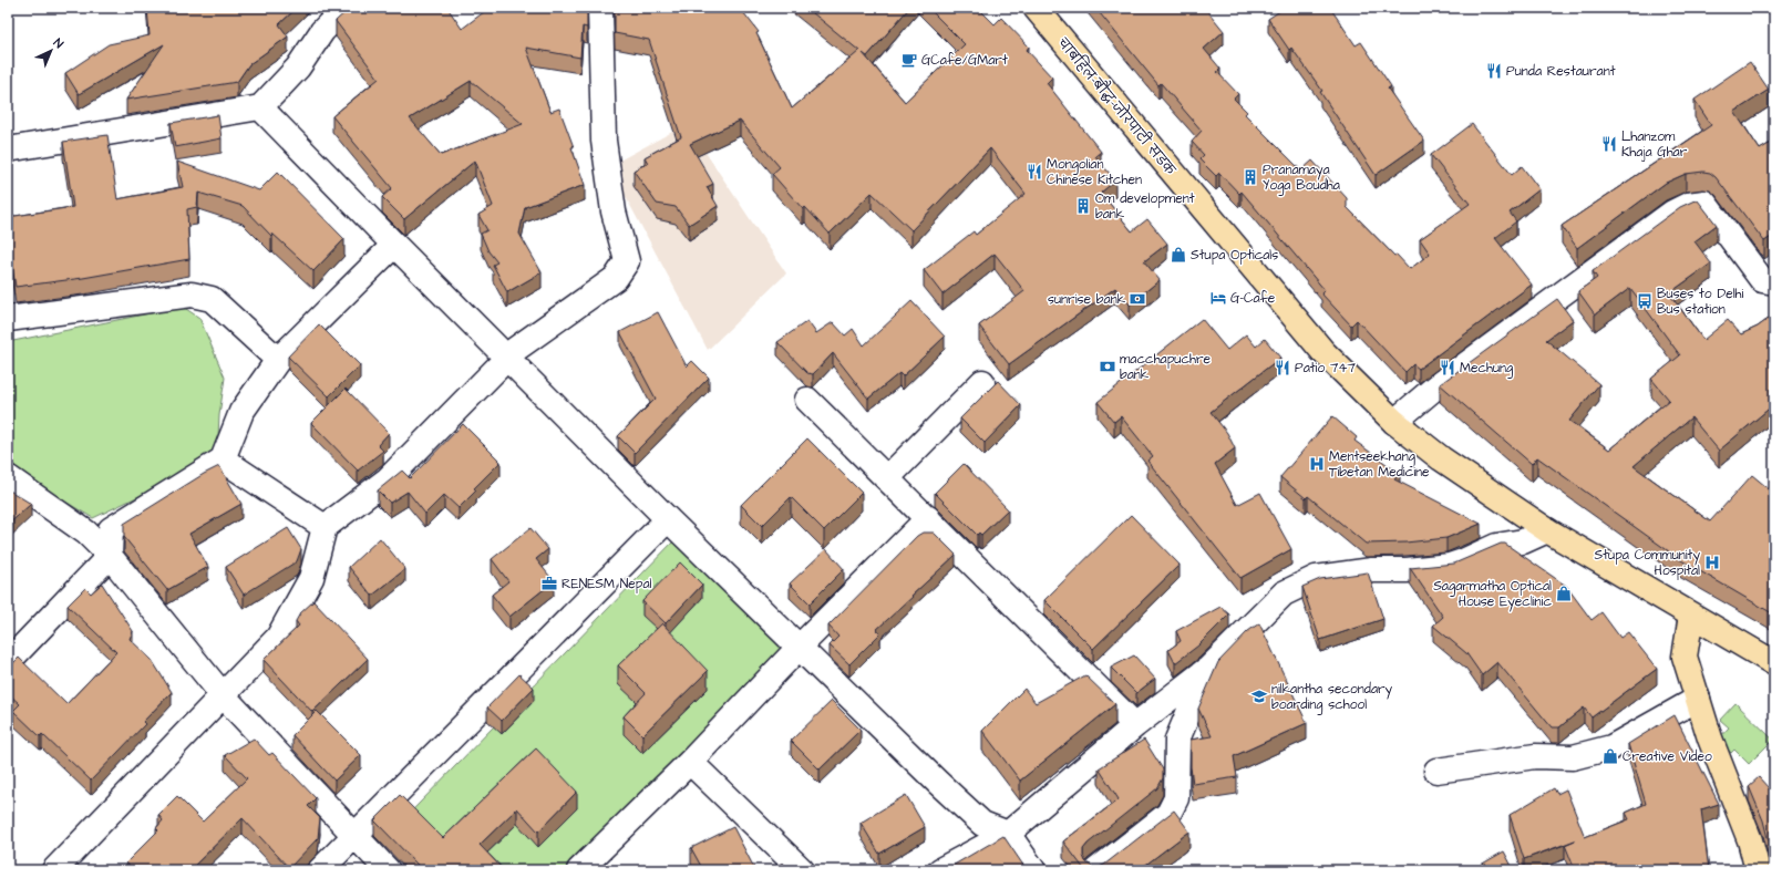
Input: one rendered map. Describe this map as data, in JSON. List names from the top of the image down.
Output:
{
  "streets": {
    "main road": ["चाबहिल-बौद्ध-जोरपाटी सडक"]
  },
  "places": {
    "cafe": ["GCafe/GMart"],
    "restaurant": [
      "Punda Restaurant",
      "Lhanzom Khaja Ghar",
      "Mongolian Chinese Kitchen",
      "Patio 747",
      "Mechung"
    ],
    "building": ["Pranamaya Yoga Boudha", "Om development bank"],
    "shop": ["Stupa Opticals", "Sagarmatha Optical House Eyeclinic", "Creative Video"],
    "hotel": ["G-Cafe"],
    "bank": ["sunrise bank", "macchapuchre bank"],
    "bus stop": ["Buses to Delhi Bus station"],
    "hospital": ["Mentseekhang Tibetan Medicine", "Stupa Community Hospital"],
    "office": ["RENESM Nepal"],
    "school or university": ["nilkantha secondary boarding school"]
  },
  "north": "top right"
}
